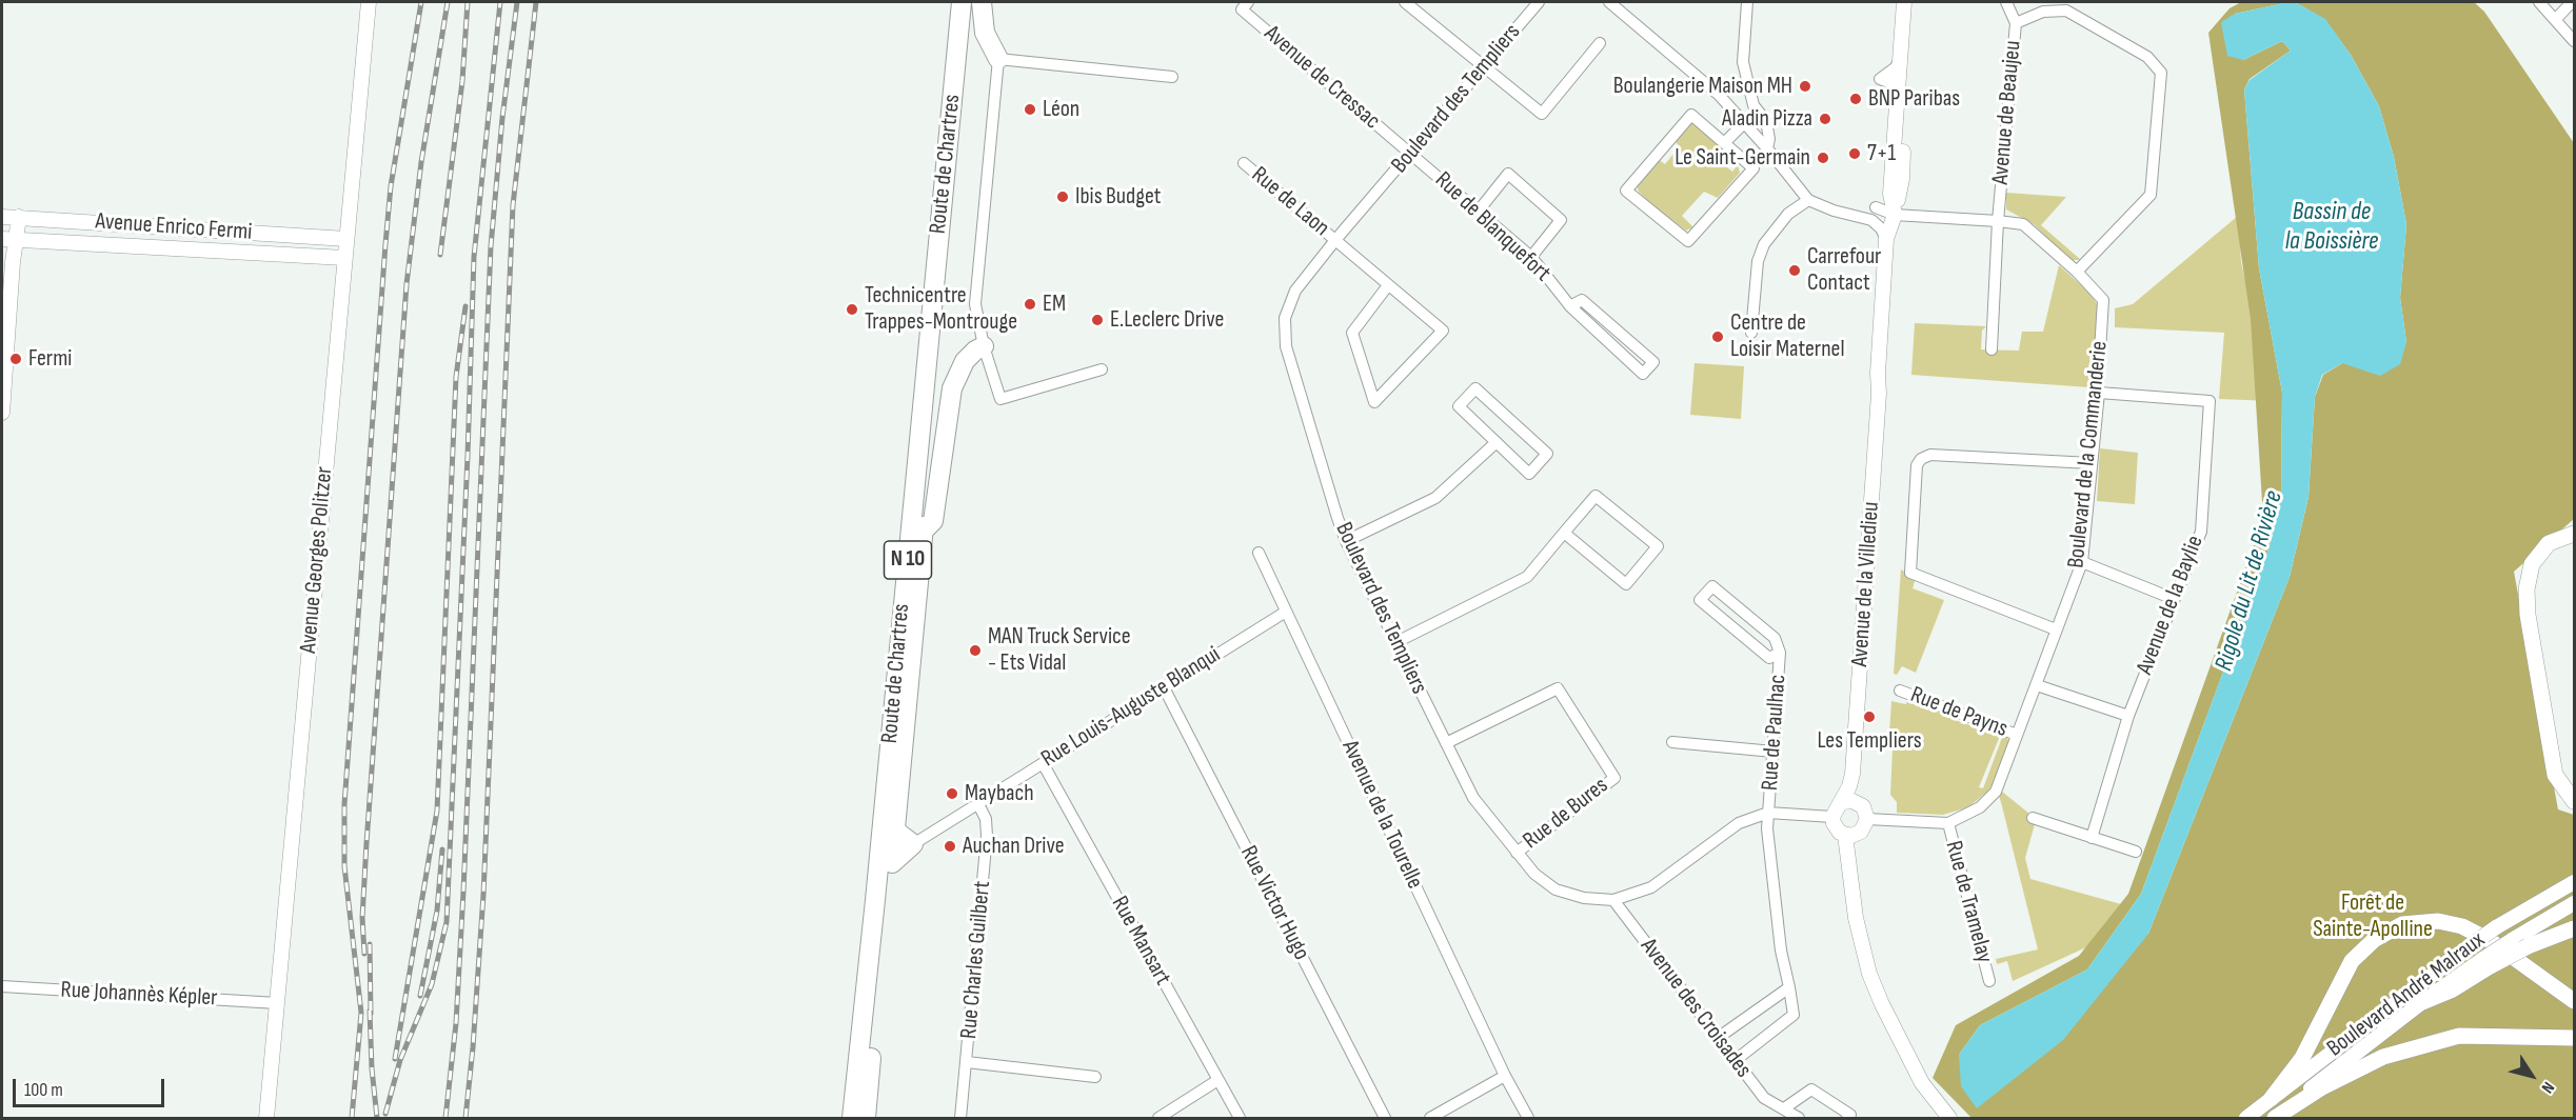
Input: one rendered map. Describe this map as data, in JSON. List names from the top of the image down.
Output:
{
  "streets": {
    "main road": ["Route de Chartres", "N 10"],
    "street": [
      "Avenue de Cressac",
      "Boulevard des Templiers",
      "Avenue de Beaujeu",
      "Rue de Laon",
      "Avenue Enrico Fermi",
      "Rue de Blanquefort",
      "Boulevard de la Commanderie",
      "Avenue Georges Politzer",
      "Avenue de la Villedieu",
      "Avenue de la Baylie",
      "Rue Louis-Auguste Blanqui",
      "Rue de Payns",
      "Rue de Paulhac",
      "Rue de Bures",
      "Avenue de la Tourelle",
      "Rue de Tramelay",
      "Rue Victor Hugo",
      "Rue Mansart",
      "Rue Charles Guilbert",
      "Rue Johannès Képler",
      "Boulevard André Malraux",
      "Avenue des Croisades"
    ]
  },
  "crossings": [
    ["Avenue de Cressac", "Boulevard des Templiers"],
    ["Avenue de Cressac", "Rue de Blanquefort"],
    ["Boulevard des Templiers", "Rue de Laon"],
    ["Boulevard des Templiers", "Rue de Blanquefort"],
    ["Boulevard des Templiers", "Boulevard de la Commanderie"],
    ["Boulevard des Templiers", "Avenue de la Villedieu"],
    ["Boulevard des Templiers", "Rue de Paulhac"],
    ["Boulevard des Templiers", "Rue de Bures"],
    ["Boulevard des Templiers", "Avenue des Croisades"],
    ["Avenue de Beaujeu", "Boulevard de la Commanderie"],
    ["Avenue Enrico Fermi", "Avenue Georges Politzer"],
    ["Boulevard de la Commanderie", "Avenue de la Villedieu"],
    ["Boulevard de la Commanderie", "Avenue de la Baylie"],
    ["Boulevard de la Commanderie", "Rue de Payns"],
    ["Boulevard de la Commanderie", "Rue de Tramelay"],
    ["Avenue Georges Politzer", "Rue Johannès Képler"],
    ["Rue Louis-Auguste Blanqui", "Avenue de la Tourelle"],
    ["Rue Louis-Auguste Blanqui", "Rue Victor Hugo"],
    ["Rue Louis-Auguste Blanqui", "Rue Mansart"],
    ["Rue Louis-Auguste Blanqui", "Rue Charles Guilbert"],
    ["Rue de Paulhac", "Avenue des Croisades"]
  ],
  "water": ["Bassin de la Boissière", "Rigole du Lit de Rivière"],
  "parks": ["Forêt de Sainte-Apolline"],
  "places": [
    "Boulangerie Maison MH",
    "BNP Paribas",
    "Léon",
    "Aladin Pizza",
    "7+1",
    "Le Saint-Germain",
    "Ibis Budget",
    "Carrefour Contact",
    "EM",
    "Technicentre Trappes-Montrouge",
    "E.Leclerc Drive",
    "Centre de Loisir Maternel",
    "Fermi",
    "MAN Truck Service - Ets Vidal",
    "Les Templiers",
    "Maybach",
    "Auchan Drive"
  ],
  "scale_bar": "100 m",
  "north": "bottom right"
}
